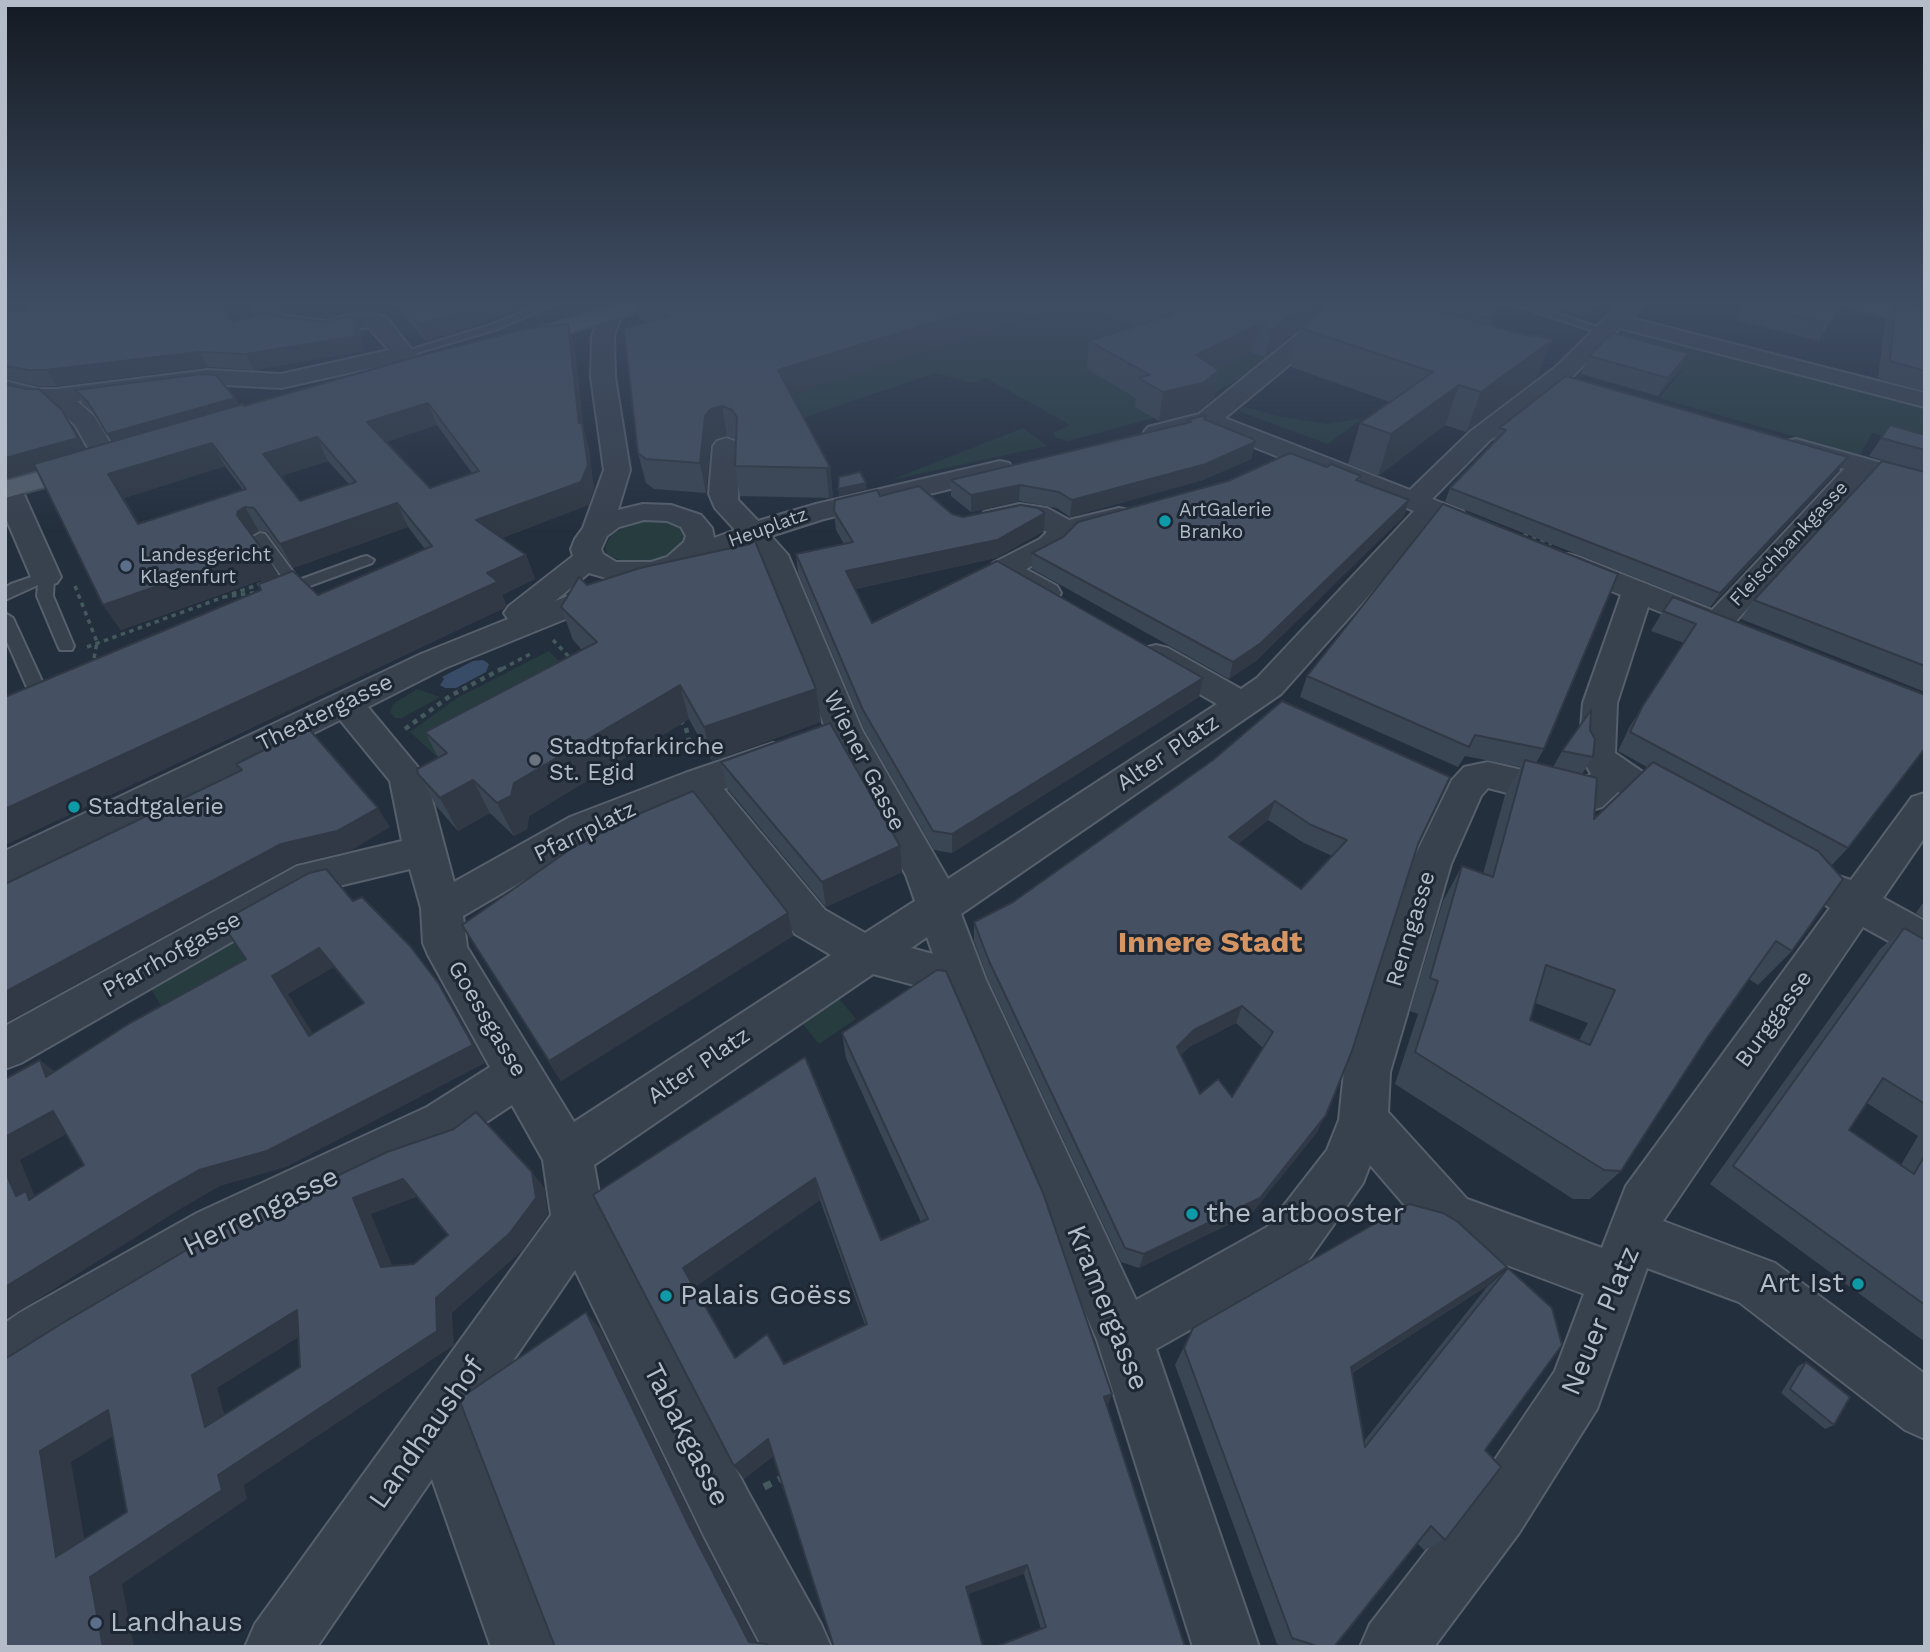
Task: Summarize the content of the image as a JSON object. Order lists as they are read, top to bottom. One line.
{"streets":{"street":["Heuplatz","Fleischbankgasse","Theatergasse","Alter Platz","Wiener Gasse","Pfarrplatz","Renngasse","Pfarrhofgasse","Goessgasse","Burggasse","Herrengasse","Kramergasse","Neuer Platz","Landhaushof","Tabakgasse"]},"crossings":[["Heuplatz","Theatergasse"],["Heuplatz","Wiener Gasse"],["Alter Platz","Wiener Gasse"],["Wiener Gasse","Pfarrplatz"],["Wiener Gasse","Kramergasse"],["Pfarrplatz","Goessgasse"],["Renngasse","Kramergasse"],["Goessgasse","Herrengasse"],["Burggasse","Neuer Platz"],["Landhaushof","Tabakgasse"]],"districts":["Innere Stadt"],"places":["ArtGalerie Branko","Landesgericht Klagenfurt","Stadtpfarkirche St. Egid","Stadtgalerie","the artbooster","Art Ist","Palais Goëss","Landhaus"]}
